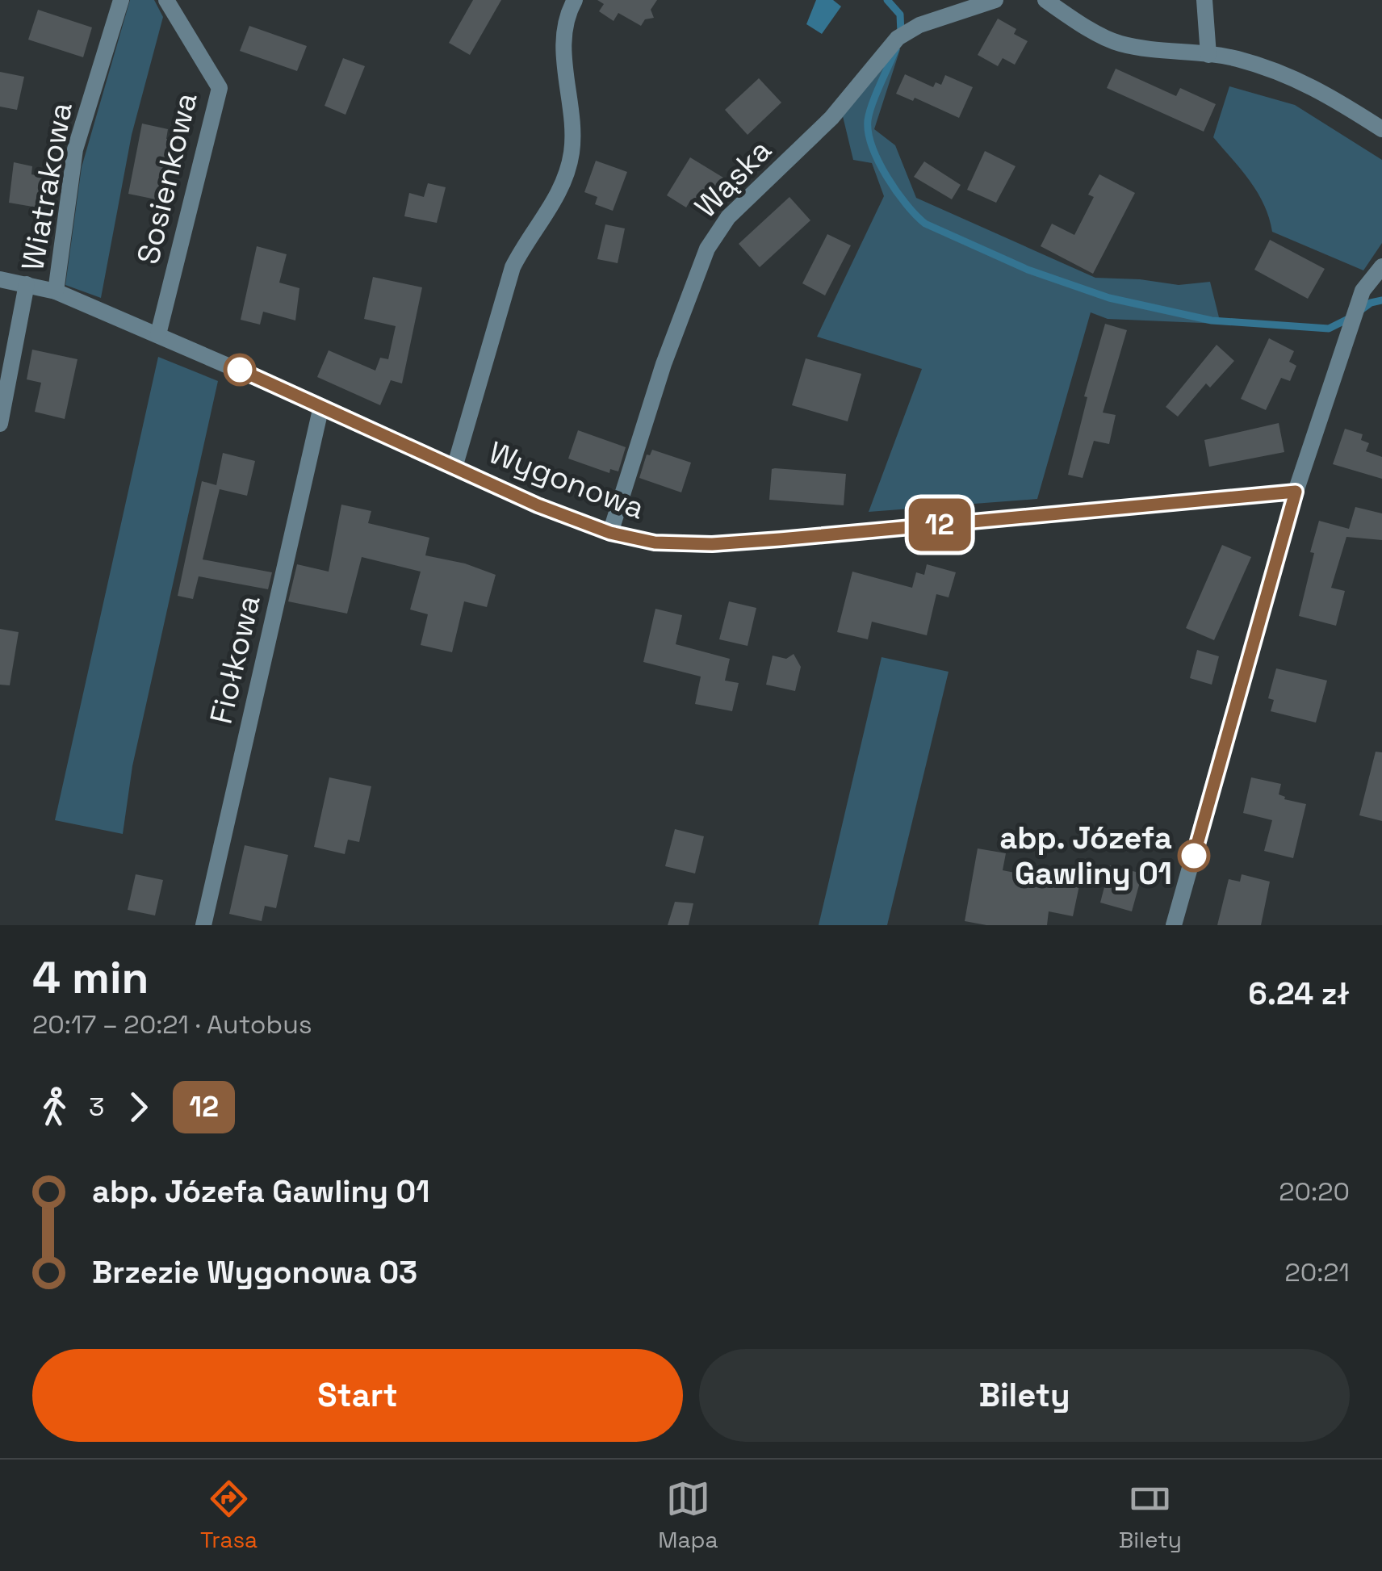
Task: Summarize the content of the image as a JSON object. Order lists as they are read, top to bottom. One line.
{"streets":{"street":["Sosienkowa","Wąska","Wiatrakowa","Wygonowa","Fiołkowa"]},"crossings":[["Sosienkowa","Wygonowa"],["Wąska","Wygonowa"],["Wiatrakowa","Wygonowa"],["Wygonowa","Fiołkowa"]],"places":["abp. Józefa Gawliny 01"],"lines":["bus line 12"],"page":{"on_map":"12","heading":["4 min","20:17 – 20:21 · Autobus","6.24 zł"],"legs":["3","12"],"list":[{"name":"abp. Józefa Gawliny 01","value":"20:20"},{"name":"Brzezie Wygonowa 03","value":"20:21"}],"buttons":["Start","Bilety"],"tabs":["Trasa","Mapa","Bilety"]}}
